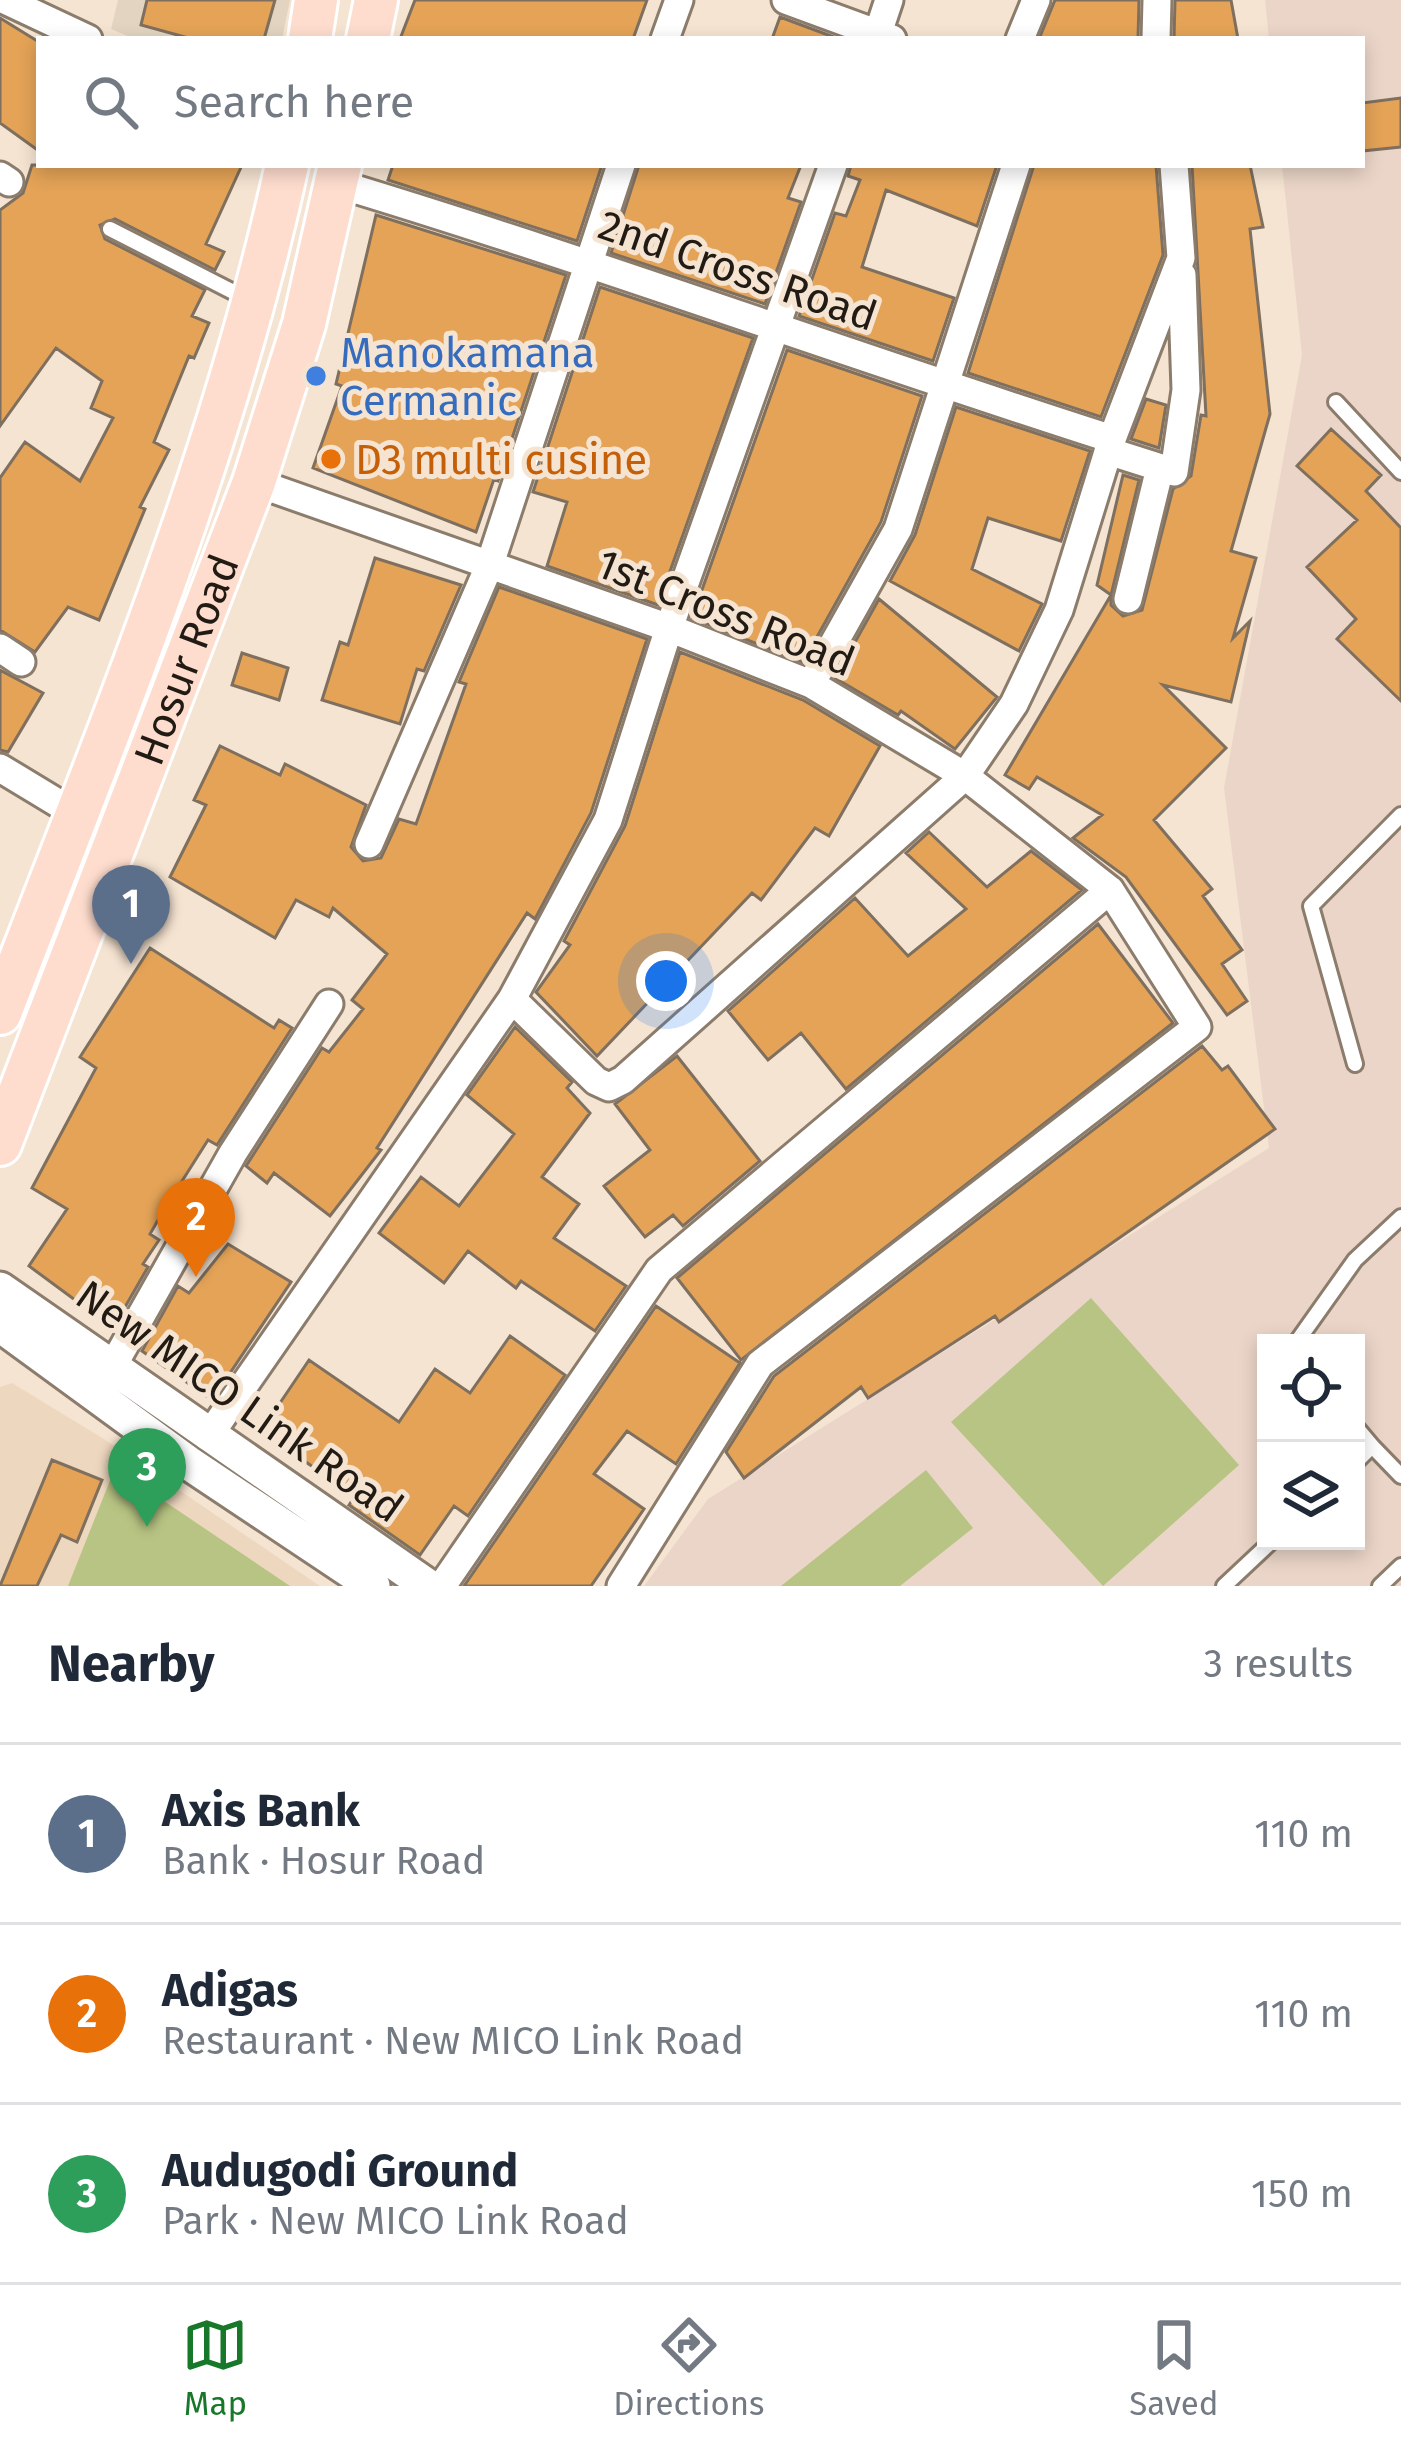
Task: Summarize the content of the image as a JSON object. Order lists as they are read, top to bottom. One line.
{"streets":{"main road":["Hosur Road"],"street":["2nd Cross Road","1st Cross Road","New MICO Link Road"]},"crossings":[["2nd Cross Road","Hosur Road"],["1st Cross Road","Hosur Road"]],"places":["Manokamana Cermanic","D3 multi cusine"],"page":{"search":"Search here","pins":["1","2","3"],"heading":["Nearby","3 results"],"list":[{"mark":"1","name":"Axis Bank","note":"Bank · Hosur Road","value":"110 m"},{"mark":"2","name":"Adigas","note":"Restaurant · New MICO Link Road","value":"110 m"},{"mark":"3","name":"Audugodi Ground","note":"Park · New MICO Link Road","value":"150 m"}],"nav":["Map","Directions","Saved"]}}
